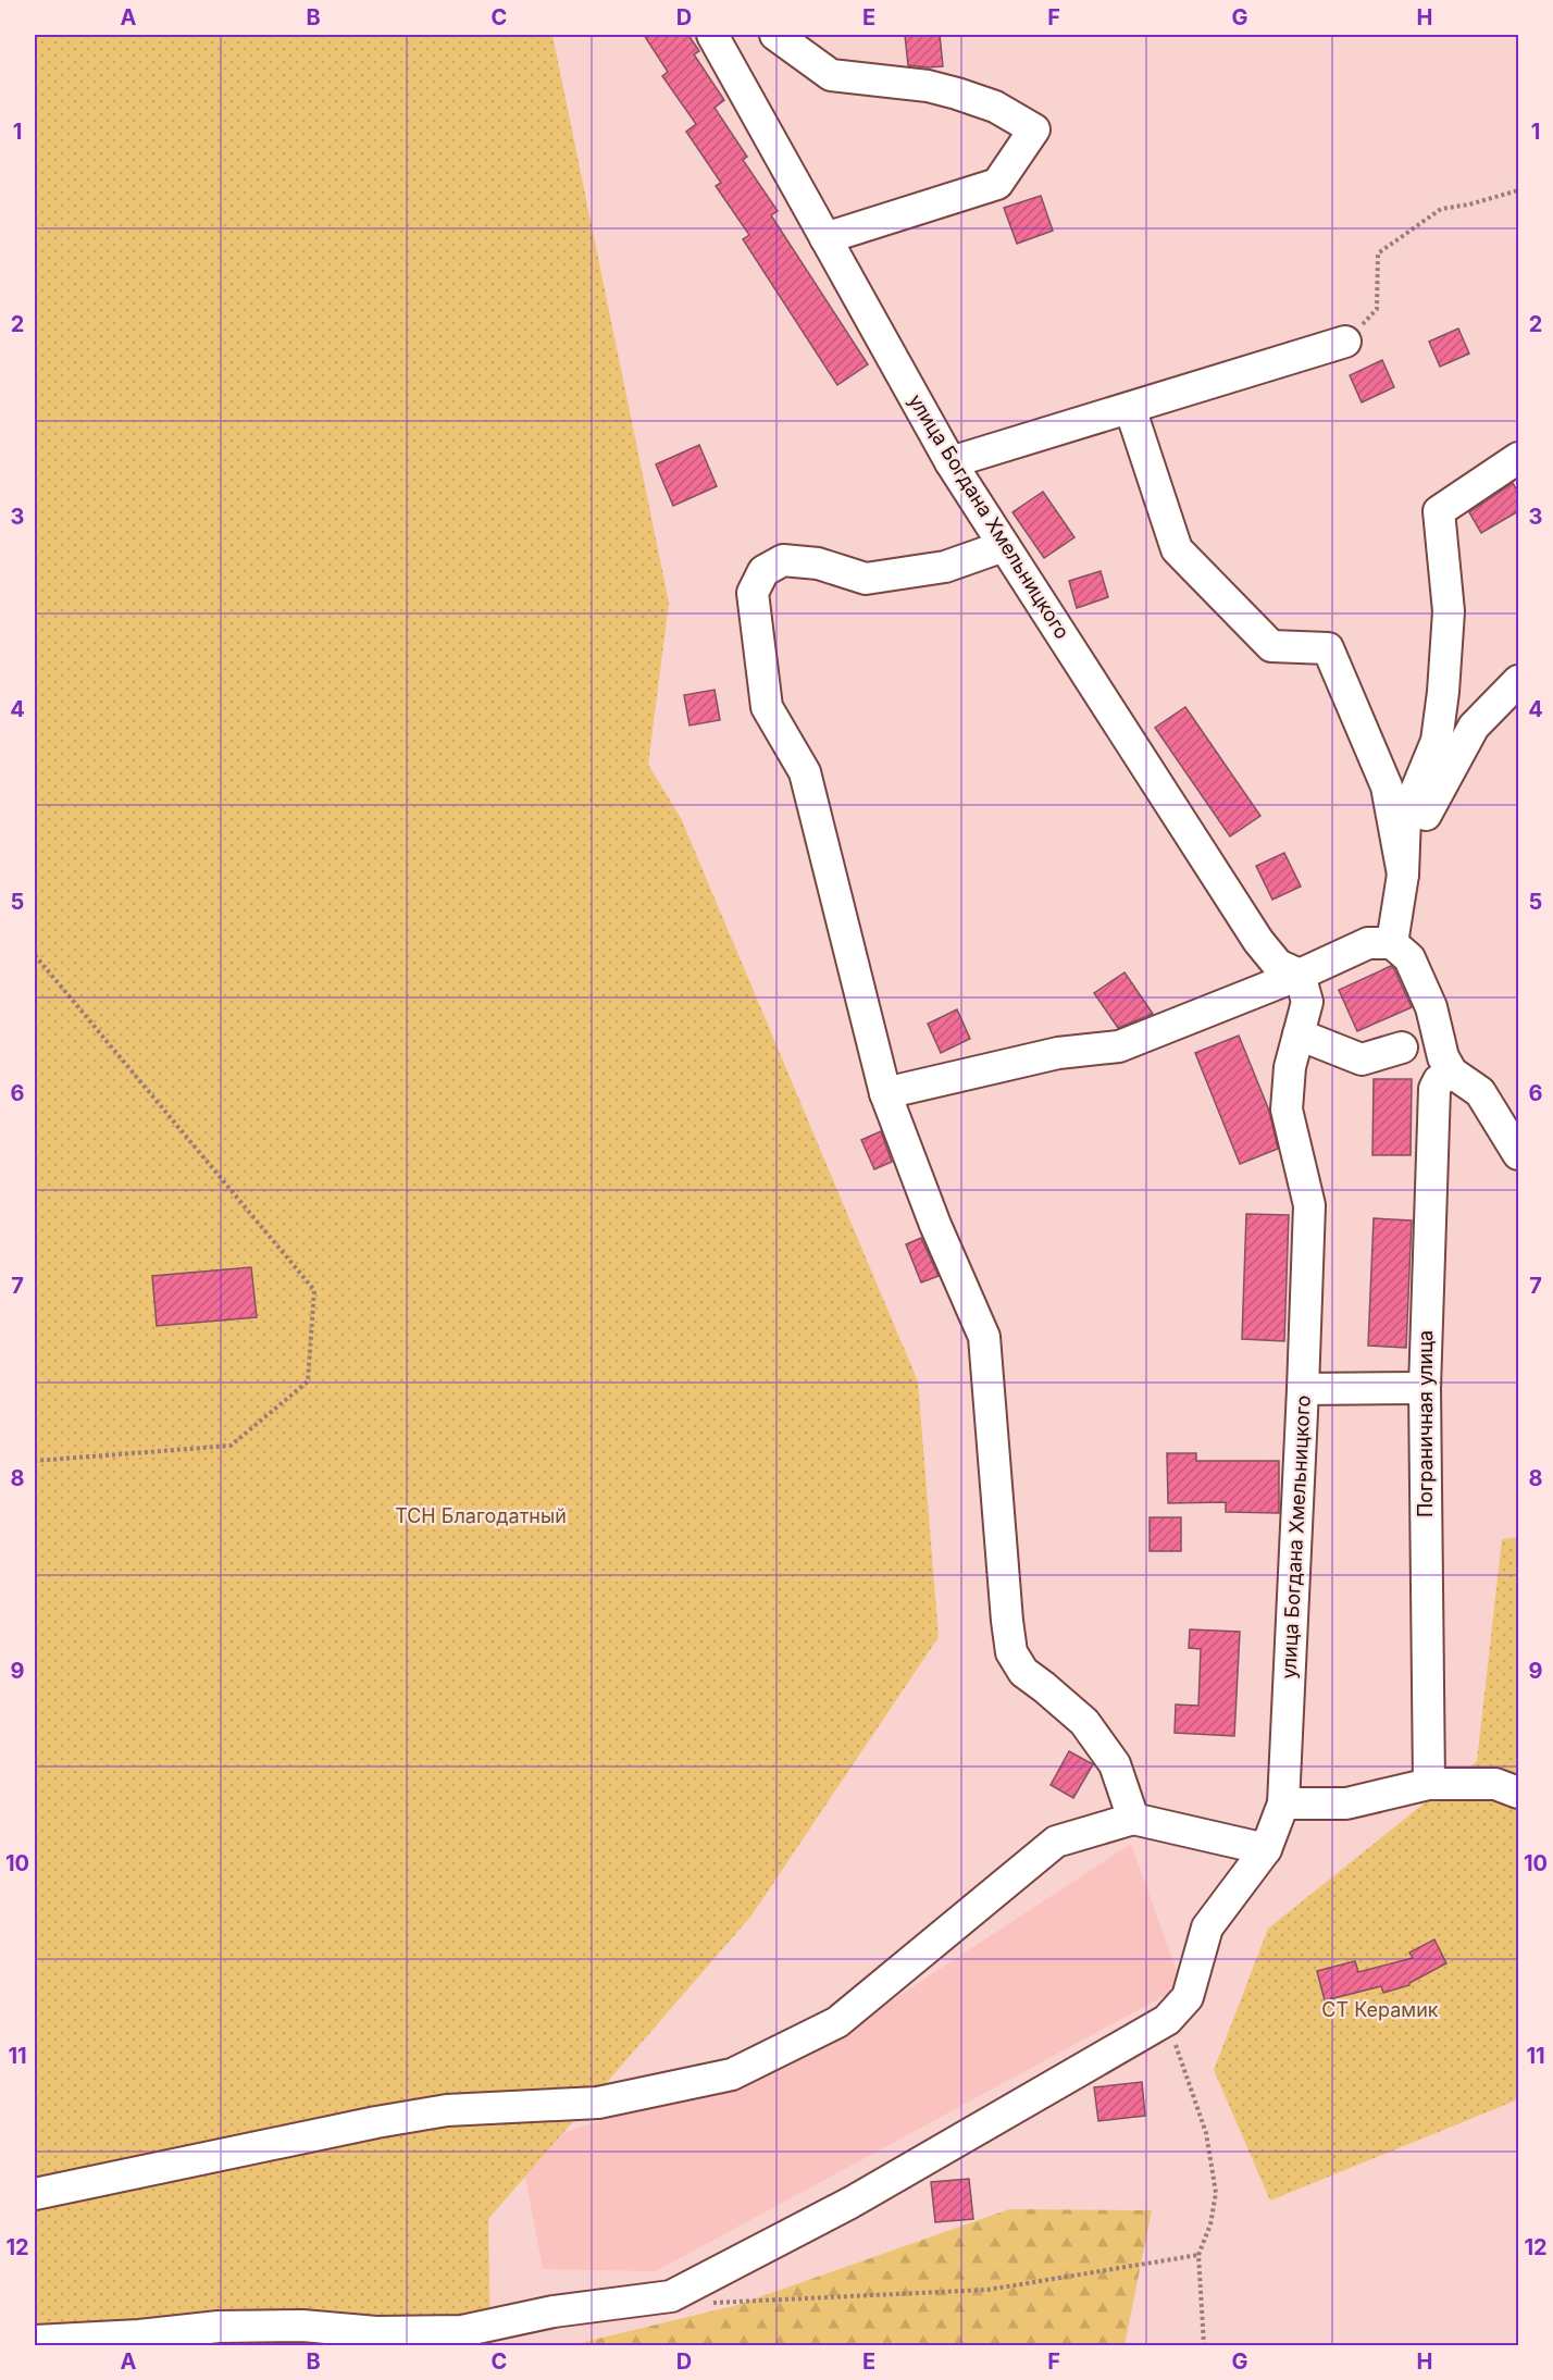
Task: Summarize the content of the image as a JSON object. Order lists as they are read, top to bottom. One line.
{"streets":{"street":["улица Богдана Хмельницкого","Пограничная улица"]},"parks":["ТСН Благодатный","СТ Керамик"],"grid":{"columns":["A","B","C","D","E","F","G","H"],"rows":["1","2","3","4","5","6","7","8","9","10","11","12"]}}
